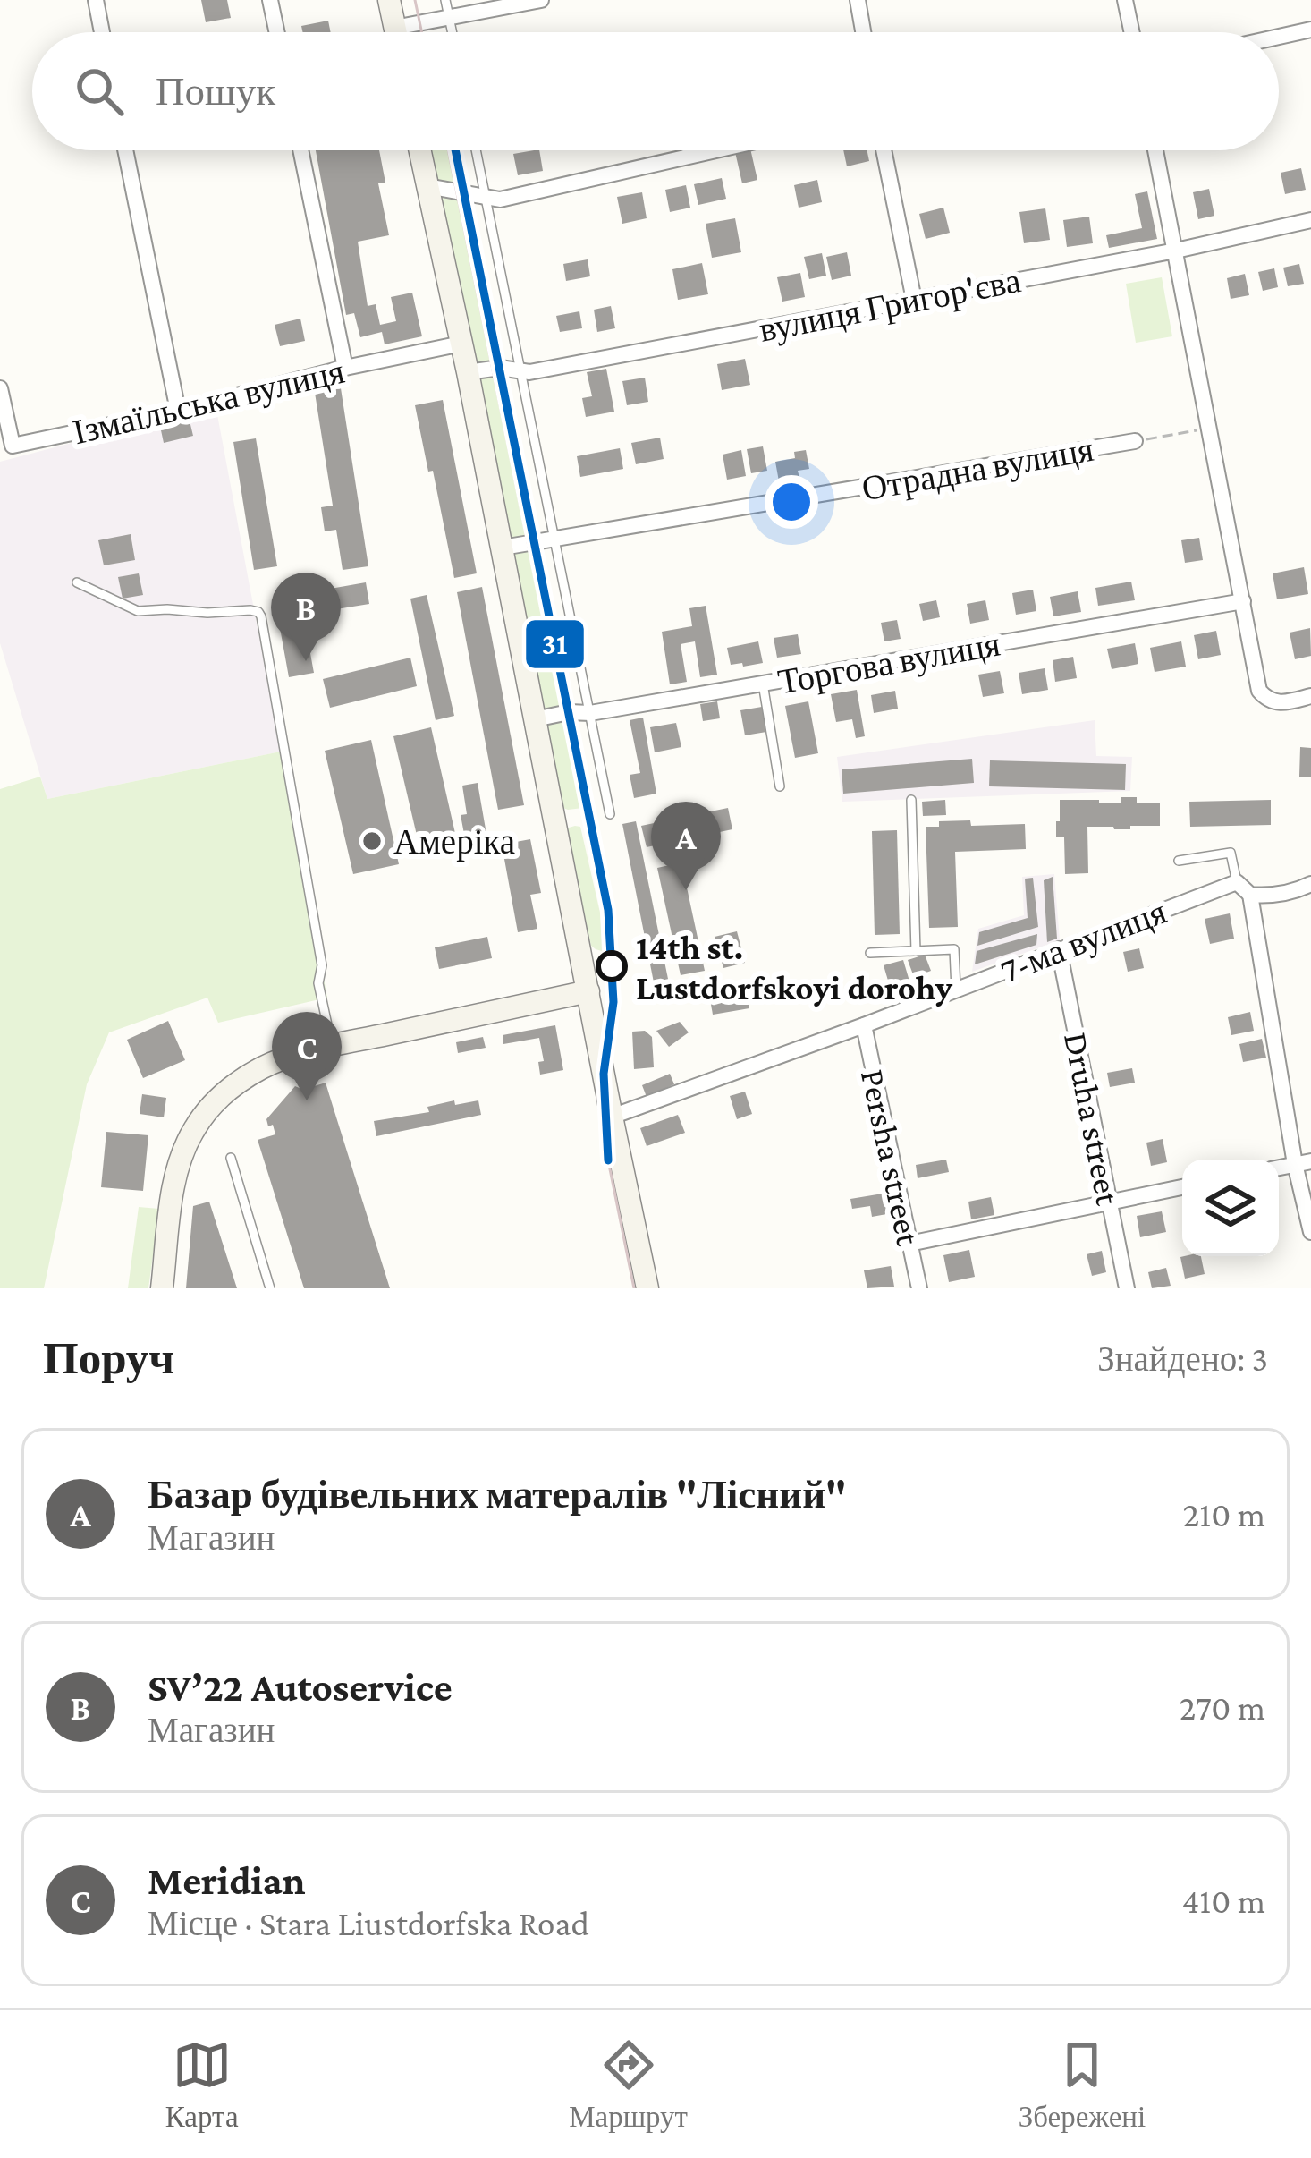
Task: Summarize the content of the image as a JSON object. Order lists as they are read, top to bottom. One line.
{"streets":{"street":["вулиця Григор'єва","Ізмаїльська вулиця","Отрадна вулиця","Торгова вулиця","7-ма вулиця","Druha street","Persha street"]},"crossings":[["7-ма вулиця","Druha street"],["7-ма вулиця","Persha street"]],"places":["Амеріка","14th st. Lustdorfskoyi dorohy"],"lines":["transit line 31"],"page":{"search":"Пошук","pins":["B","A","C"],"heading":["Поруч","Знайдено: 3"],"list":[{"mark":"A","name":"Базар будівельних матералів \"Лісний\"","note":"Магазин","value":"210 m"},{"mark":"B","name":"SV’22 Autoservice","note":"Магазин","value":"270 m"},{"mark":"C","name":"Meridian","note":"Місце · Stara Liustdorfska Road","value":"410 m"}],"nav":["Карта","Маршрут","Збережені"]}}
